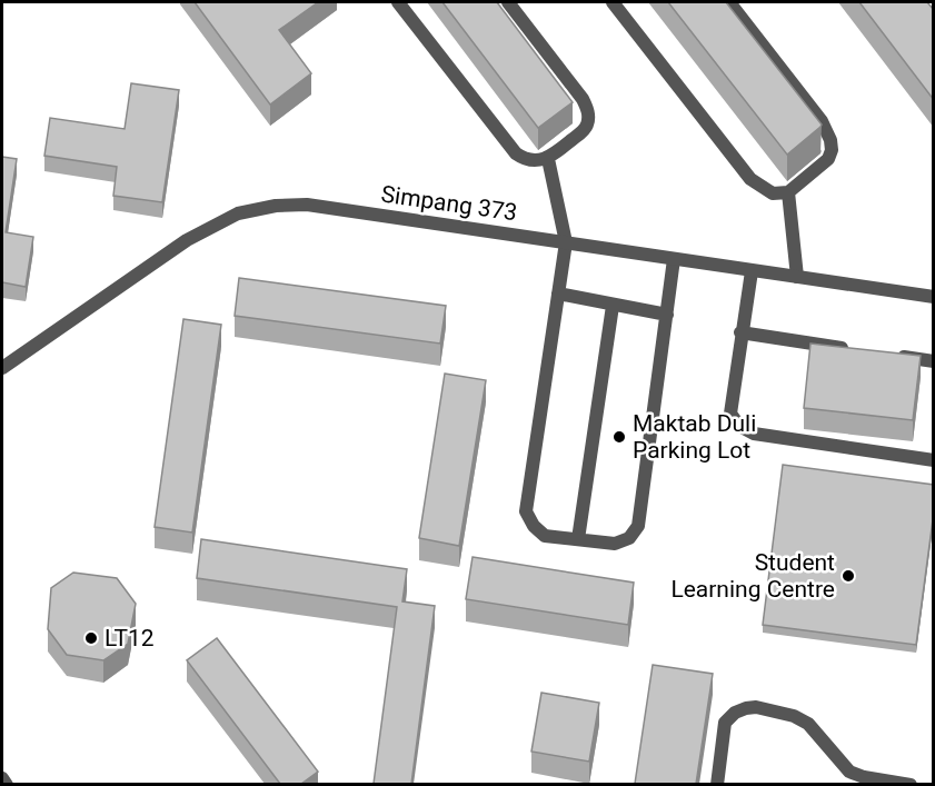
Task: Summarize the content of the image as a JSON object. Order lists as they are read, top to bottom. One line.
{"streets":{"street":["Simpang 373"]},"places":["Maktab Duli Parking Lot","Student Learning Centre","LT12"]}
